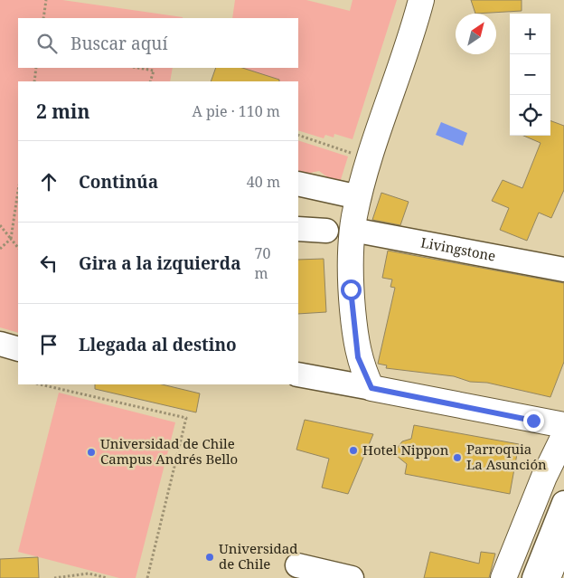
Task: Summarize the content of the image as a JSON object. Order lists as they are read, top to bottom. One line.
{"streets":{"street":["Livingstone"]},"places":["Hotel Nippon","Universidad de Chile Campus Andrés Bello","Parroquia La Asunción","Universidad de Chile"],"north":"top right","page":{"map_buttons":["+","−"],"search":"Buscar aquí","heading":["2 min","A pie · 110 m"],"list":[["Continúa","40 m"],["Gira a la izquierda","70 m"],"Llegada al destino"]}}
